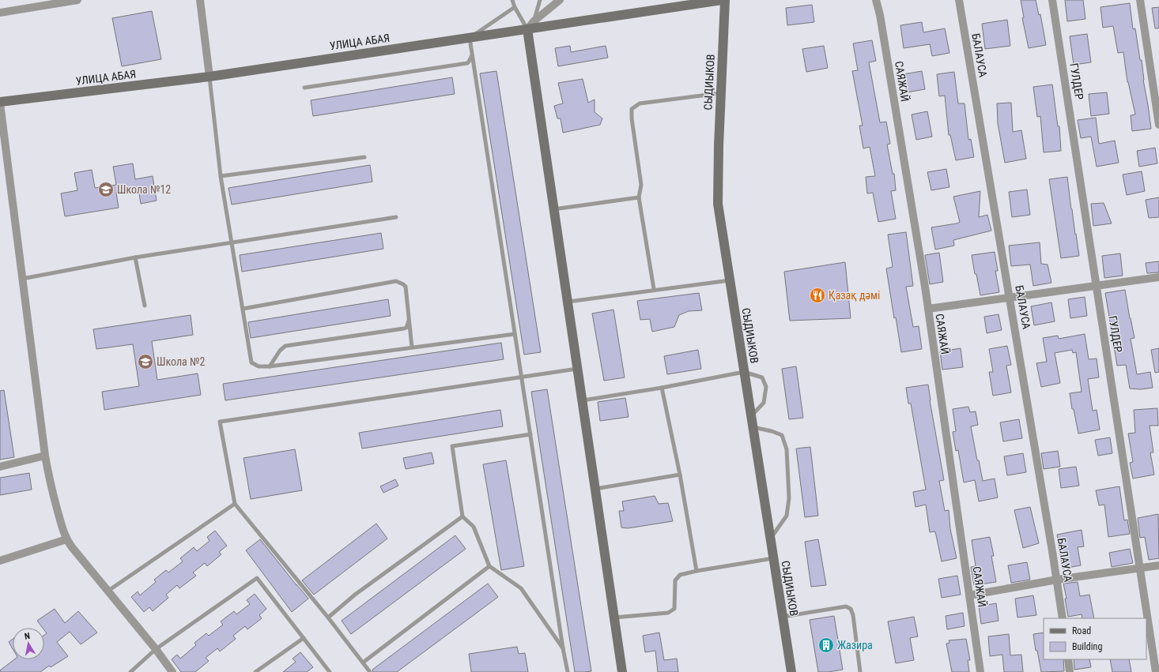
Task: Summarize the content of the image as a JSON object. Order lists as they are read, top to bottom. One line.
{"streets":{"street":["УЛИЦА АБАЯ","БАЛАУСА","САЯЖАЙ","ГУЛДЕР","СЫДИЫКОВ"]},"places":{"school or university":["Школа №12","Школа №2"],"restaurant":["Қазақ дәмі"],"building":["Жазира"]},"legend":["Road","Building"],"north":"top"}
